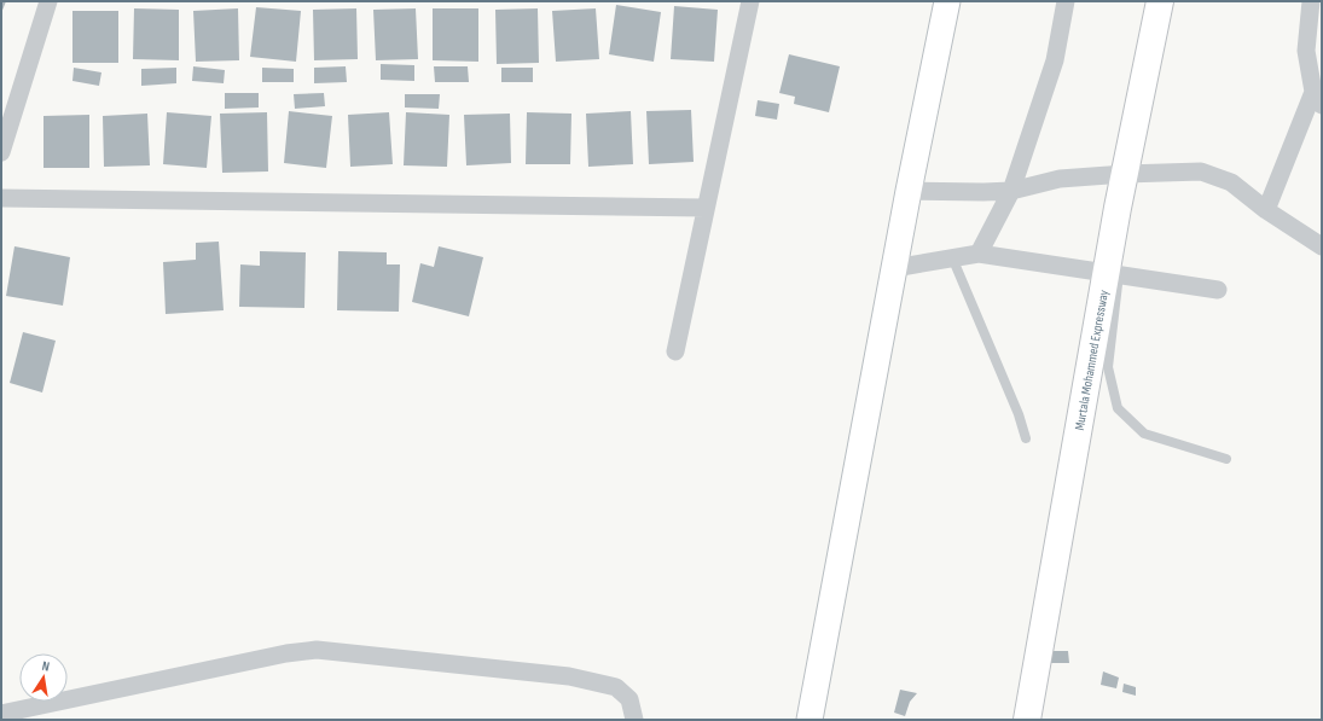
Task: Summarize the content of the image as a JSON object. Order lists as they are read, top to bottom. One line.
{"streets":{"main road":["Murtala Mohammed Expressway"]},"north":"top"}
